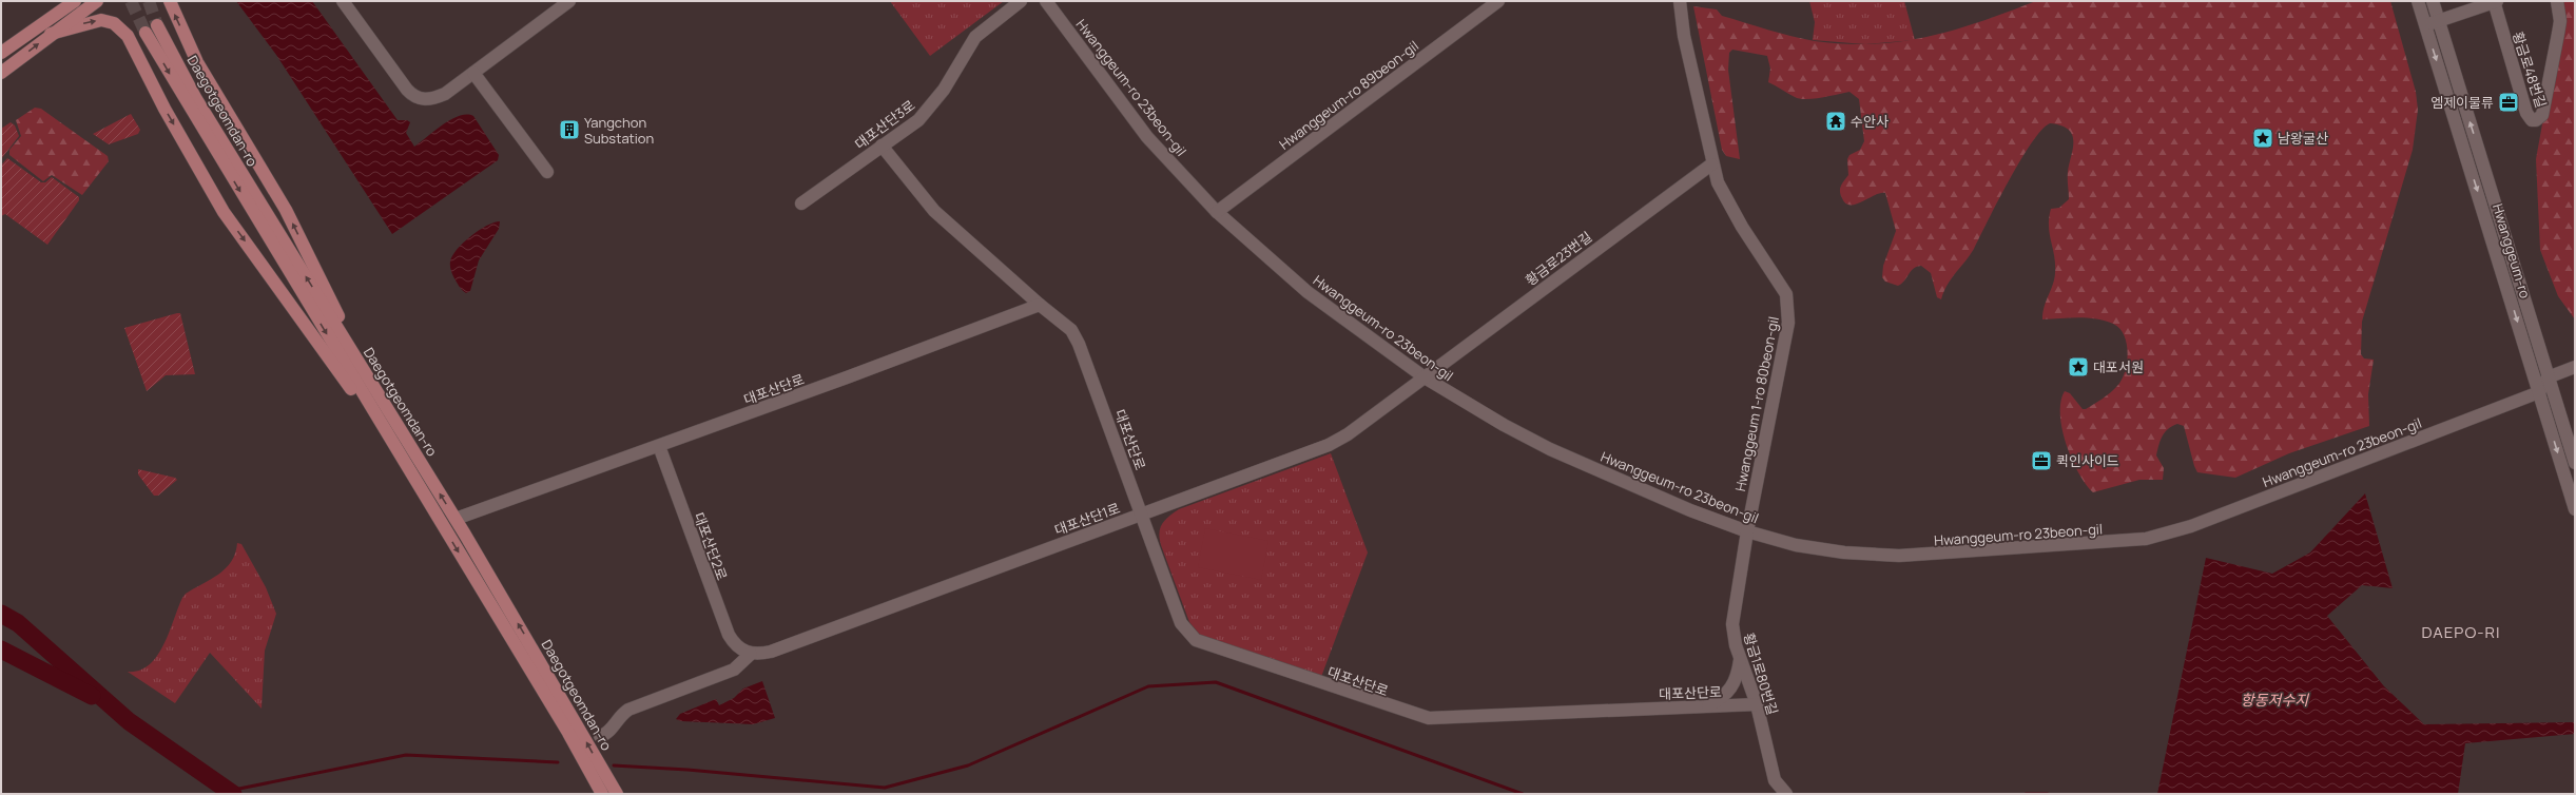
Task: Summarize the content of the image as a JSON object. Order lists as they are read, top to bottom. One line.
{"streets":{"main road":["Daegotgeomdan-ro"],"street":["황금로48번길","Hwanggeum-ro 23beon-gil","Hwanggeum-ro 89beon-gil","대포산단3로","Hwanggeum-ro","황금로23번길","대포산단로","Hwanggeum 1-ro 80beon-gil","대포산단1로","대포산단2로","황금1로80번길"]},"crossings":[["황금로48번길","Hwanggeum-ro"],["Hwanggeum-ro 23beon-gil","Hwanggeum-ro 89beon-gil"],["Hwanggeum-ro 23beon-gil","Hwanggeum-ro"],["Hwanggeum-ro 23beon-gil","황금로23번길"],["Hwanggeum-ro 23beon-gil","Hwanggeum 1-ro 80beon-gil"],["Hwanggeum-ro 23beon-gil","대포산단1로"],["Hwanggeum-ro 23beon-gil","황금1로80번길"],["Daegotgeomdan-ro","대포산단로"],["황금로23번길","Hwanggeum 1-ro 80beon-gil"],["황금로23번길","대포산단1로"],["대포산단로","대포산단1로"],["대포산단로","대포산단2로"],["대포산단로","황금1로80번길"],["Hwanggeum 1-ro 80beon-gil","황금1로80번길"],["대포산단1로","대포산단2로"]],"districts":["DAEPO-RI"],"water":["항동저수지"],"places":{"office":["엠제이물류","퀵인사이드"],"temple":["수안사"],"building":["Yangchon Substation"],"place":["남왕굴산","대포서원"]}}
